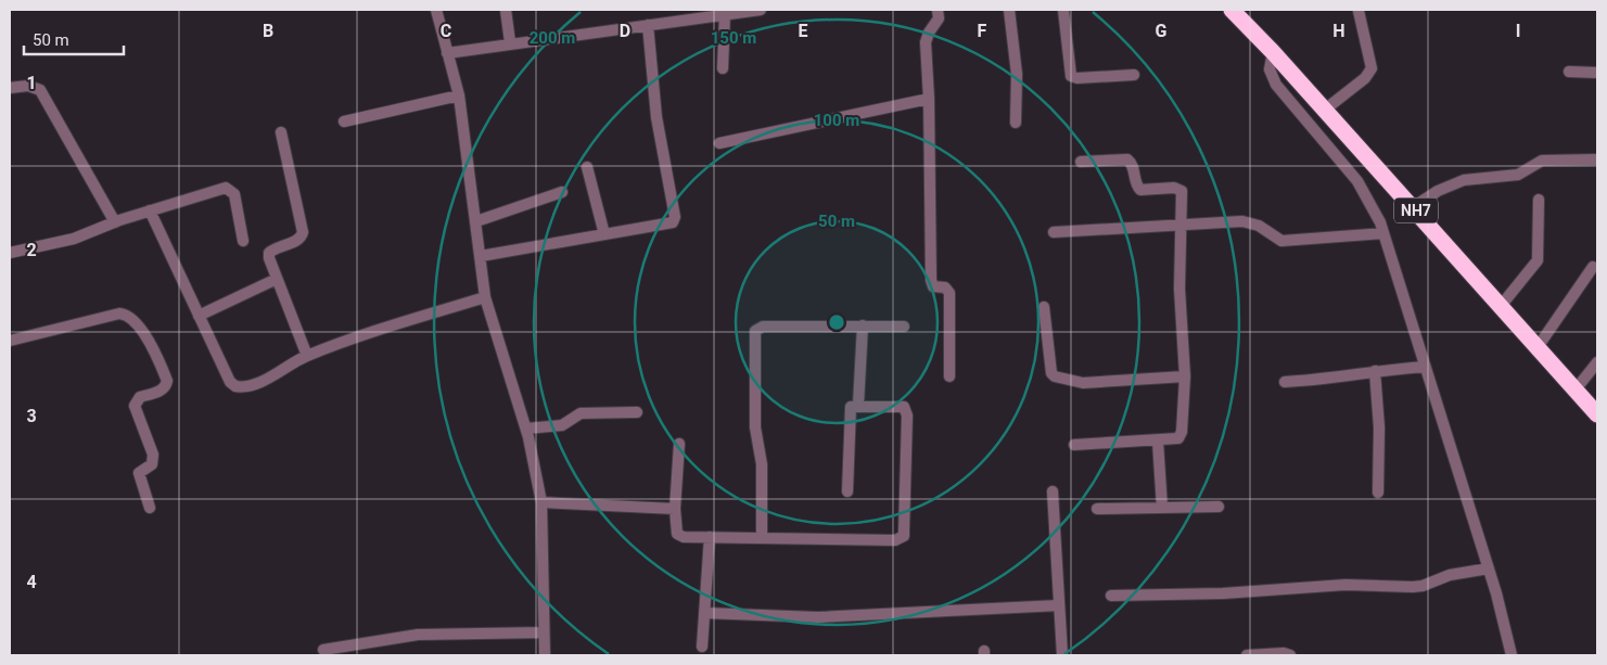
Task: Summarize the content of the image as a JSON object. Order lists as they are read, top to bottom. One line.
{"streets":{"highway":["NH7"]},"scale_bar":"50 m","grid":{"columns":["B","C","D","E","F","G","H","I"],"rows":["1","2","3","4"]},"rings":["200 m","150 m","100 m","50 m"]}
